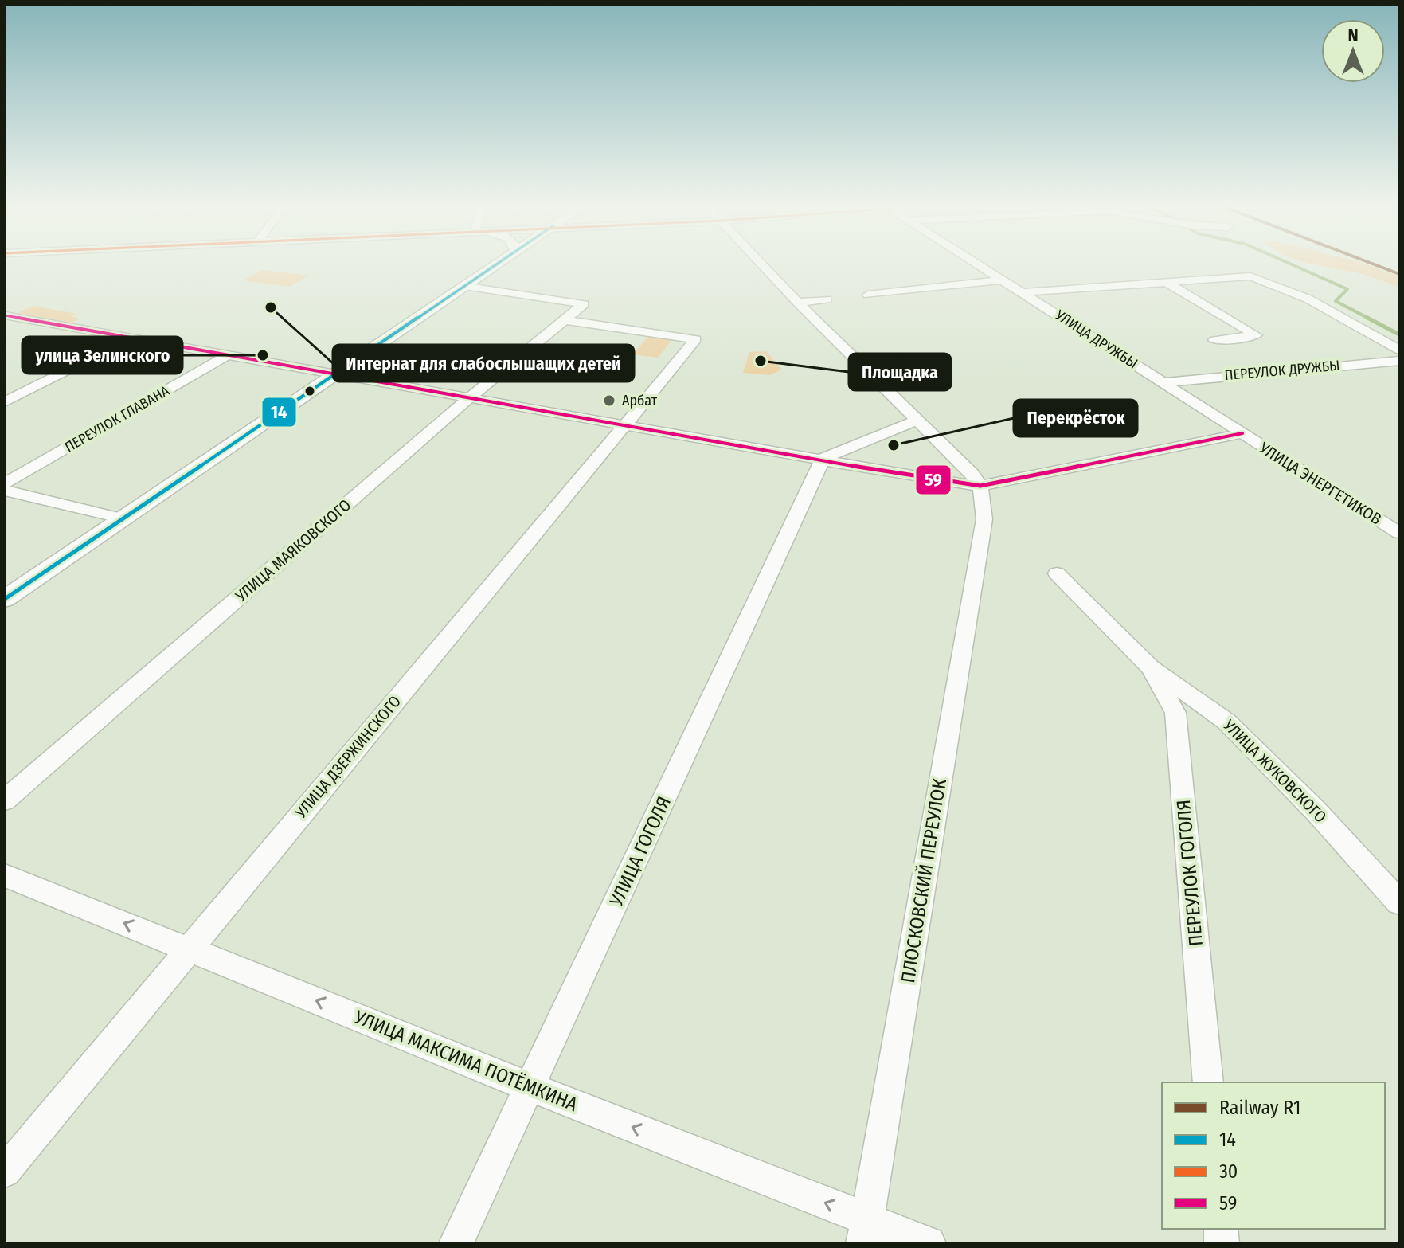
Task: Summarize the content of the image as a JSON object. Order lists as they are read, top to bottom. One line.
{"streets":{"street":["УЛИЦА ДРУЖБЫ","ПЕРЕУЛОК ДРУЖБЫ","ПЕРЕУЛОК ГЛАВАНА","УЛИЦА ЭНЕРГЕТИКОВ","УЛИЦА МАЯКОВСКОГО","УЛИЦА ДЗЕРЖИНСКОГО","УЛИЦА ЖУКОВСКОГО","УЛИЦА ГОГОЛЯ","ПЕРЕУЛОК ГОГОЛЯ","ПЛОСКОВСКИЙ ПЕРЕУЛОК","УЛИЦА МАКСИМА ПОТЁМКИНА"]},"crossings":[["УЛИЦА ДРУЖБЫ","ПЕРЕУЛОК ДРУЖБЫ"],["УЛИЦА ДРУЖБЫ","УЛИЦА ЭНЕРГЕТИКОВ"],["УЛИЦА МАЯКОВСКОГО","УЛИЦА ДЗЕРЖИНСКОГО"],["УЛИЦА ДЗЕРЖИНСКОГО","УЛИЦА МАКСИМА ПОТЁМКИНА"],["УЛИЦА ЖУКОВСКОГО","ПЕРЕУЛОК ГОГОЛЯ"],["УЛИЦА ГОГОЛЯ","УЛИЦА МАКСИМА ПОТЁМКИНА"],["ПЛОСКОВСКИЙ ПЕРЕУЛОК","УЛИЦА МАКСИМА ПОТЁМКИНА"]],"one_way":["УЛИЦА МАКСИМА ПОТЁМКИНА"],"places":["Интернат для слабослышащих детей","улица Зелинского","Площадка","Арбат","Перекрёсток"],"lines":["rail line R1","transit line 14","transit line 59"],"legend":["Railway R1","14","30","59"],"north":"top"}
